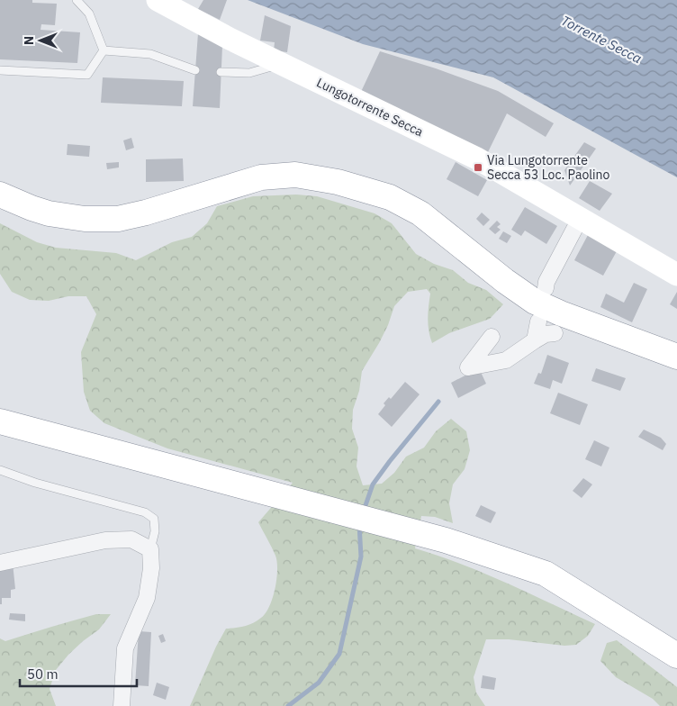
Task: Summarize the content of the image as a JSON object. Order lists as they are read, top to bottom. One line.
{"streets":{"main road":["Lungotorrente Secca"]},"water":["Torrente Secca"],"places":{"transit":["Via Lungotorrente Secca 53 Loc. Paolino"]},"scale_bar":"50 m","north":"left"}
